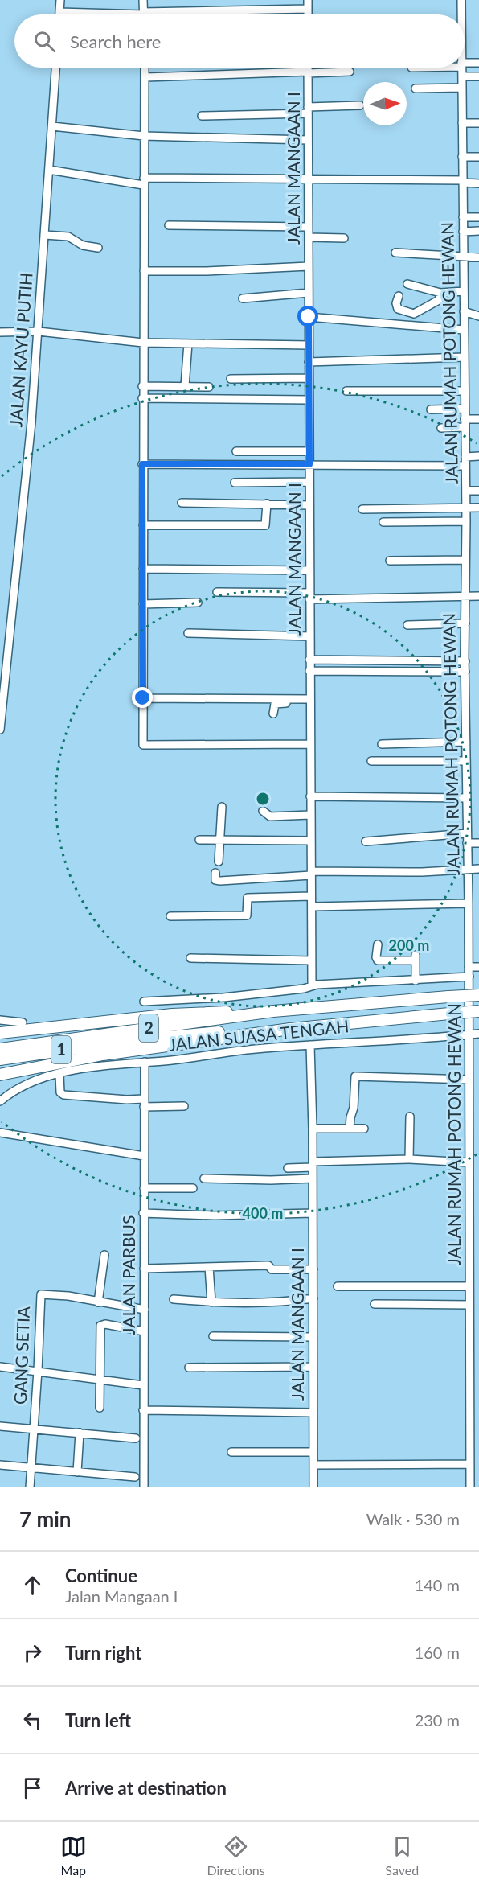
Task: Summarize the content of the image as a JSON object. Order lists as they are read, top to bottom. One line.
{"streets":{"highway":["2","1"],"street":["JALAN MANGAAN I","JALAN KAYU PUTIH","JALAN RUMAH POTONG HEWAN","JALAN SUASA TENGAH","JALAN PARBUS","GANG SETIA"]},"crossings":[["JALAN MANGAAN I","JALAN SUASA TENGAH"],["JALAN RUMAH POTONG HEWAN","JALAN SUASA TENGAH"],["2","1"],["JALAN SUASA TENGAH","JALAN PARBUS"],["JALAN PARBUS","GANG SETIA"]],"north":"right","page":{"search":"Search here","heading":["7 min","Walk · 530 m"],"list":[["Continue","Jalan Mangaan I","140 m"],["Turn right","160 m"],["Turn left","230 m"],"Arrive at destination"],"nav":["Map","Directions","Saved"]},"rings":["200 m","400 m"]}
